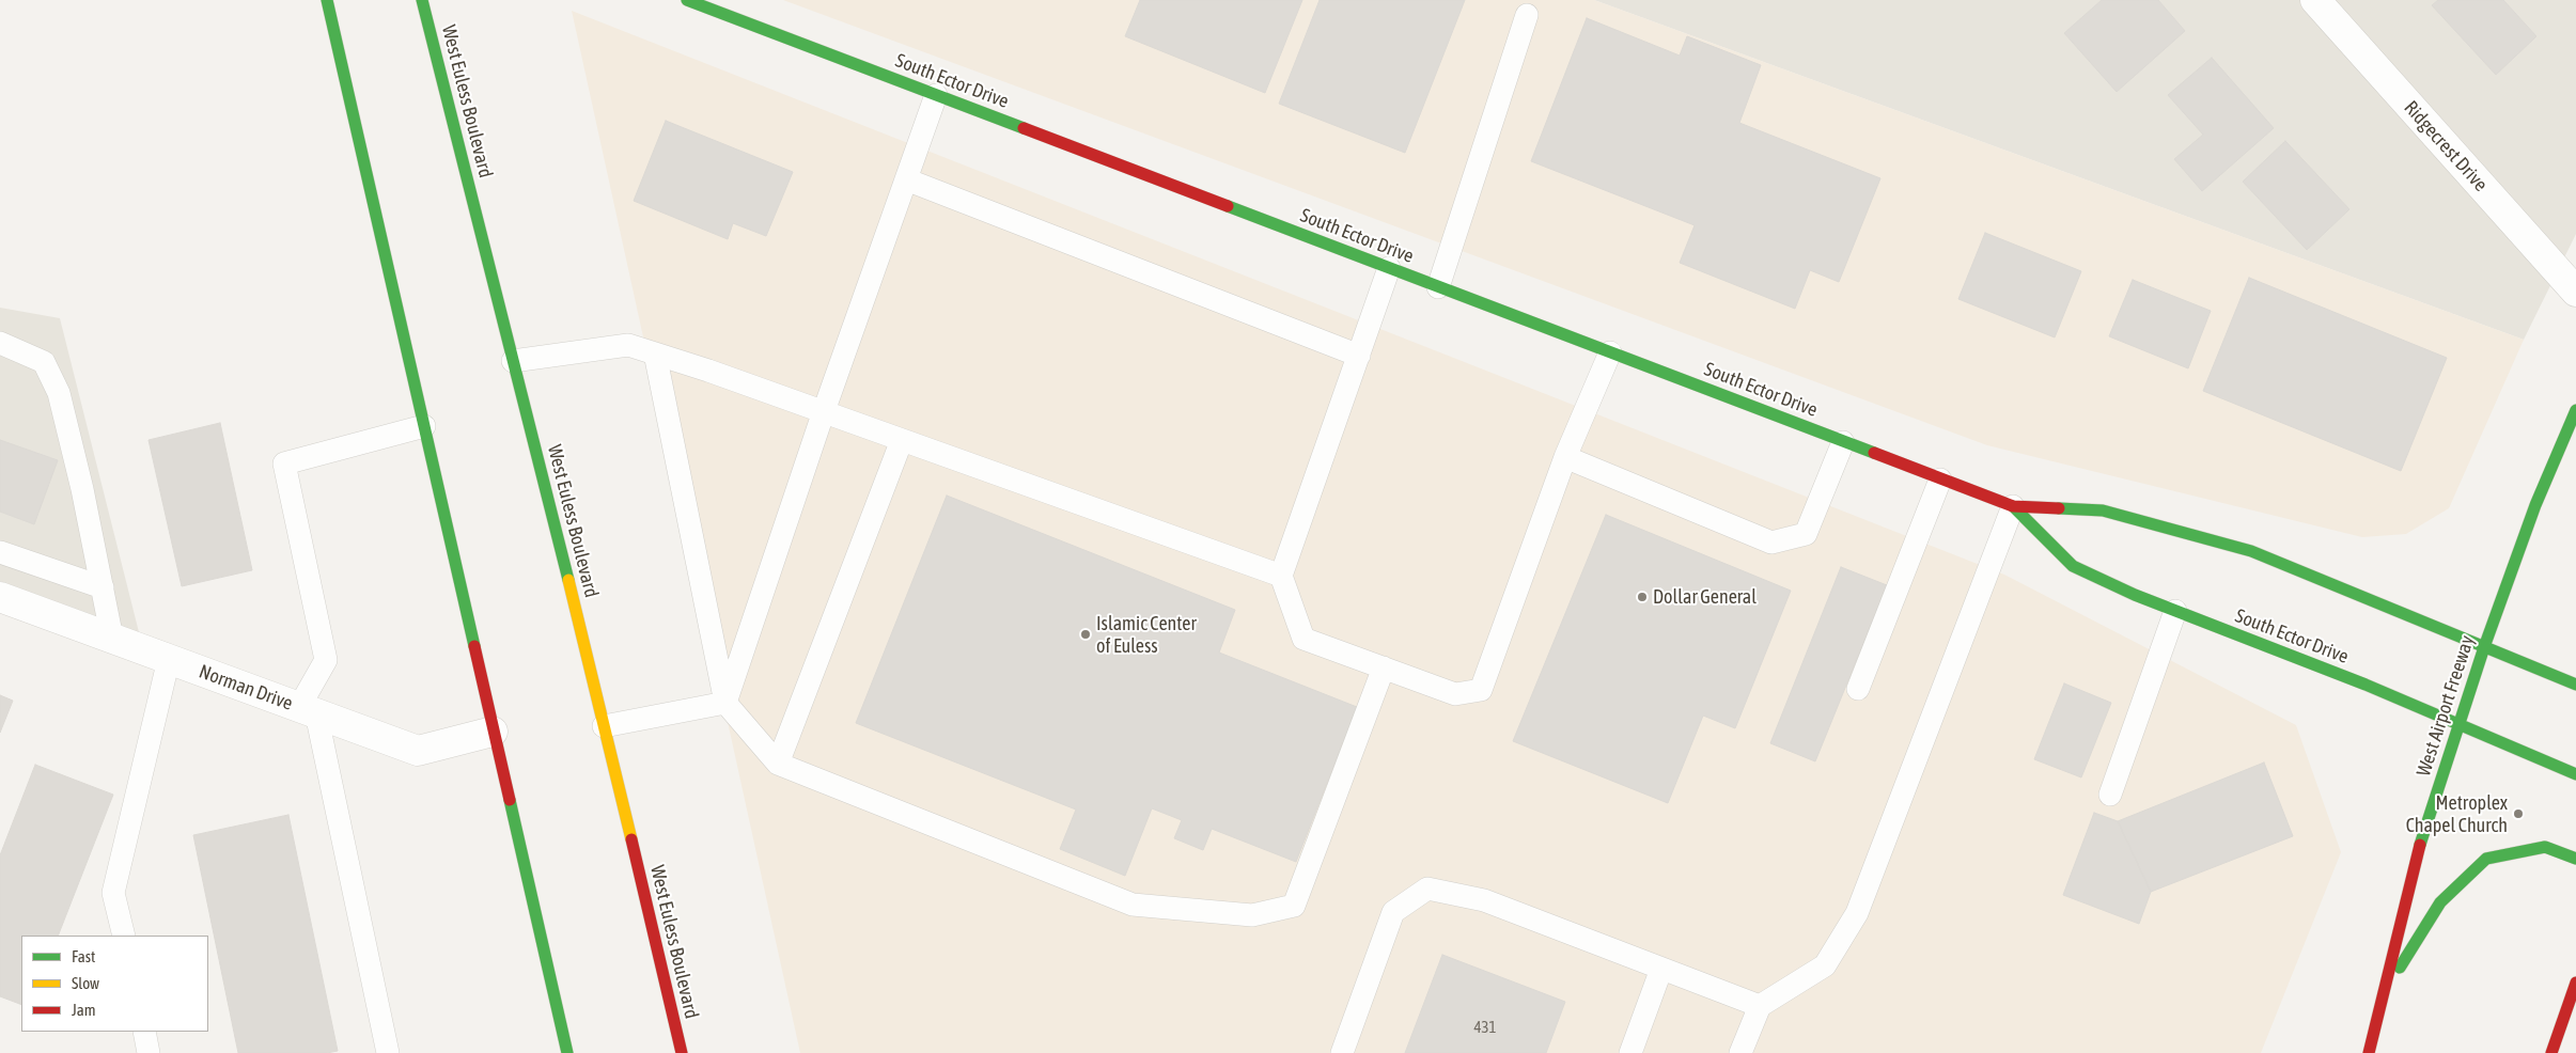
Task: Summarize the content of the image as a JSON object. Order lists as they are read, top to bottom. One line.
{"streets":{"main road":["South Ector Drive","West Euless Boulevard","West Airport Freeway"],"street":["Ridgecrest Drive","Norman Drive"]},"crossings":[["South Ector Drive","West Airport Freeway"]],"places":["Dollar General","Islamic Center of Euless","Metroplex Chapel Church"],"house_numbers":["431"],"legend":["Fast","Slow","Jam"]}
